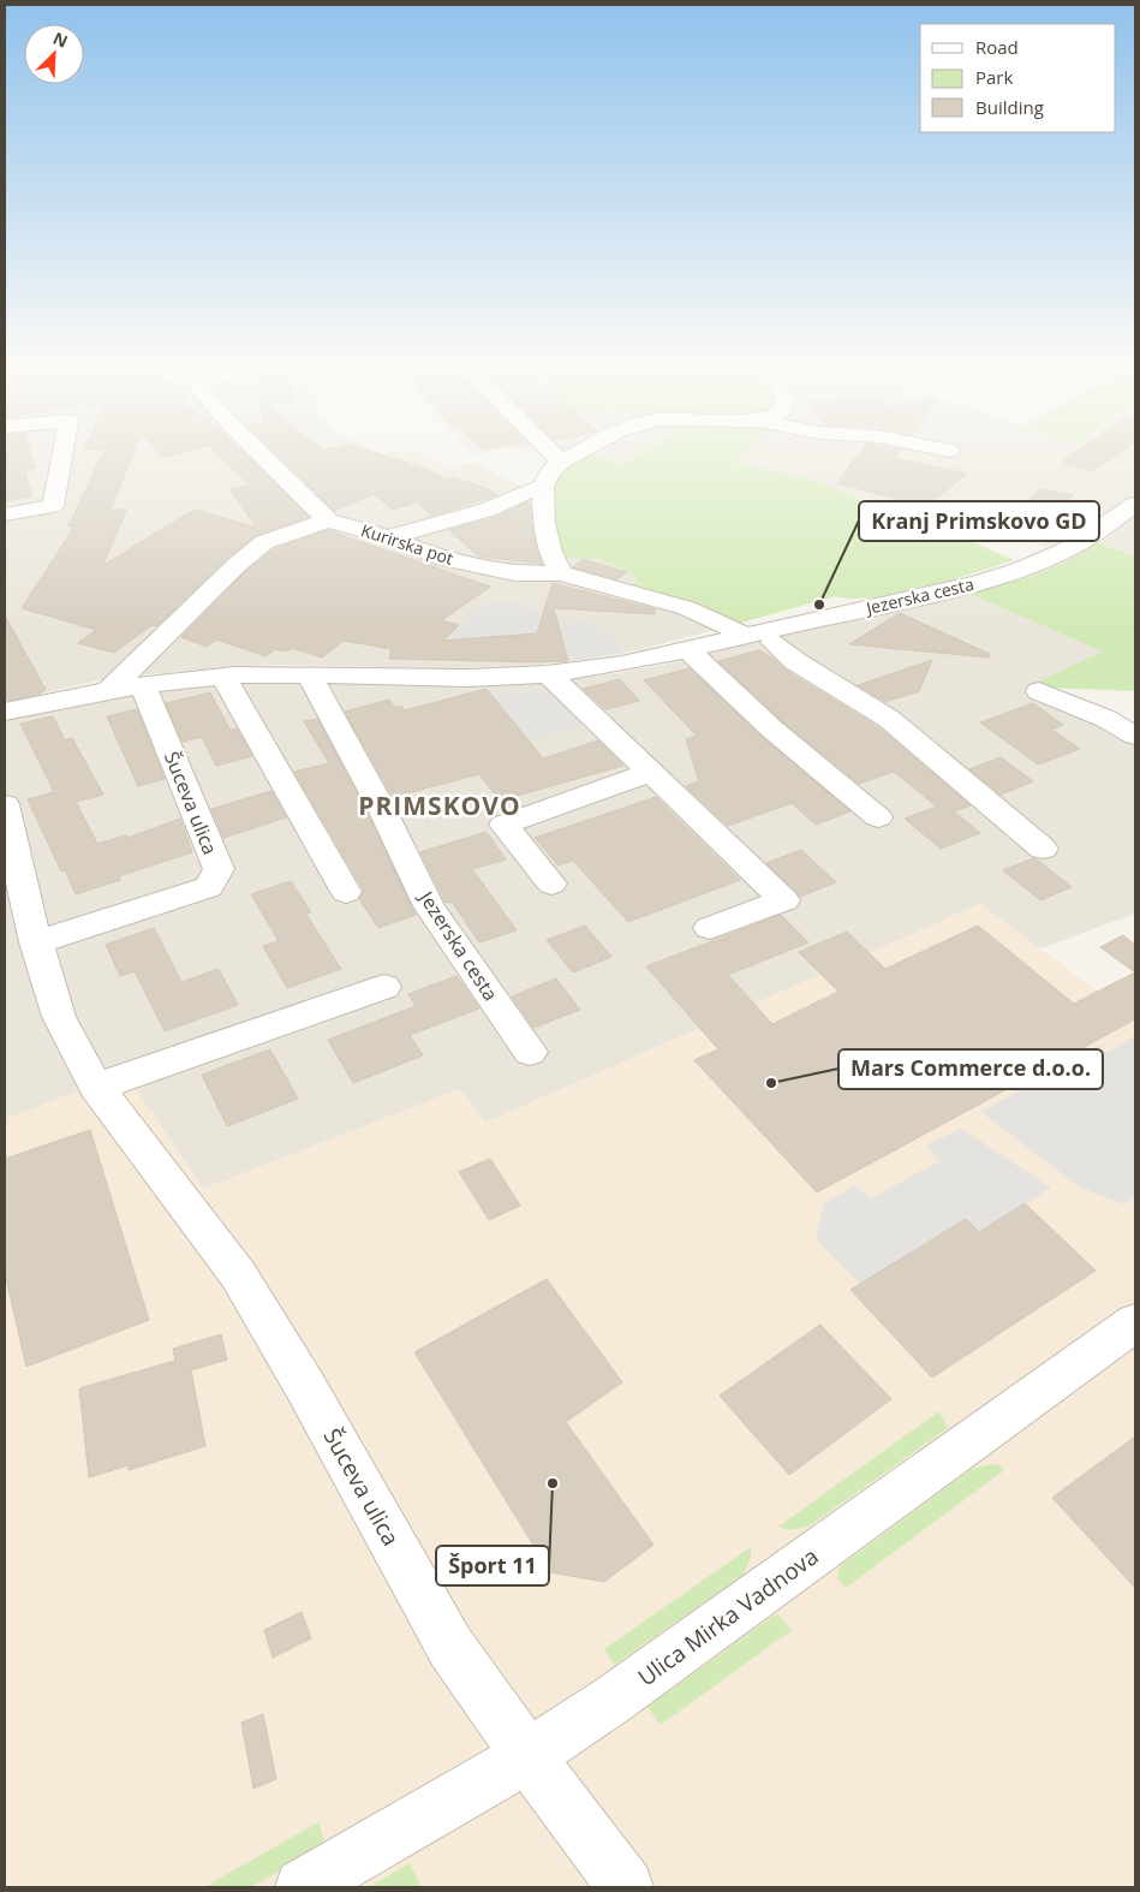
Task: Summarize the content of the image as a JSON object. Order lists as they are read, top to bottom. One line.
{"streets":{"street":["Kurirska pot","Jezerska cesta","Šuceva ulica","Ulica Mirka Vadnova"]},"crossings":[["Kurirska pot","Jezerska cesta"],["Jezerska cesta","Šuceva ulica"],["Šuceva ulica","Ulica Mirka Vadnova"]],"districts":["PRIMSKOVO"],"places":["Kranj Primskovo GD","Mars Commerce d.o.o.","Šport 11"],"legend":["Road","Park","Building"],"north":"top right"}
